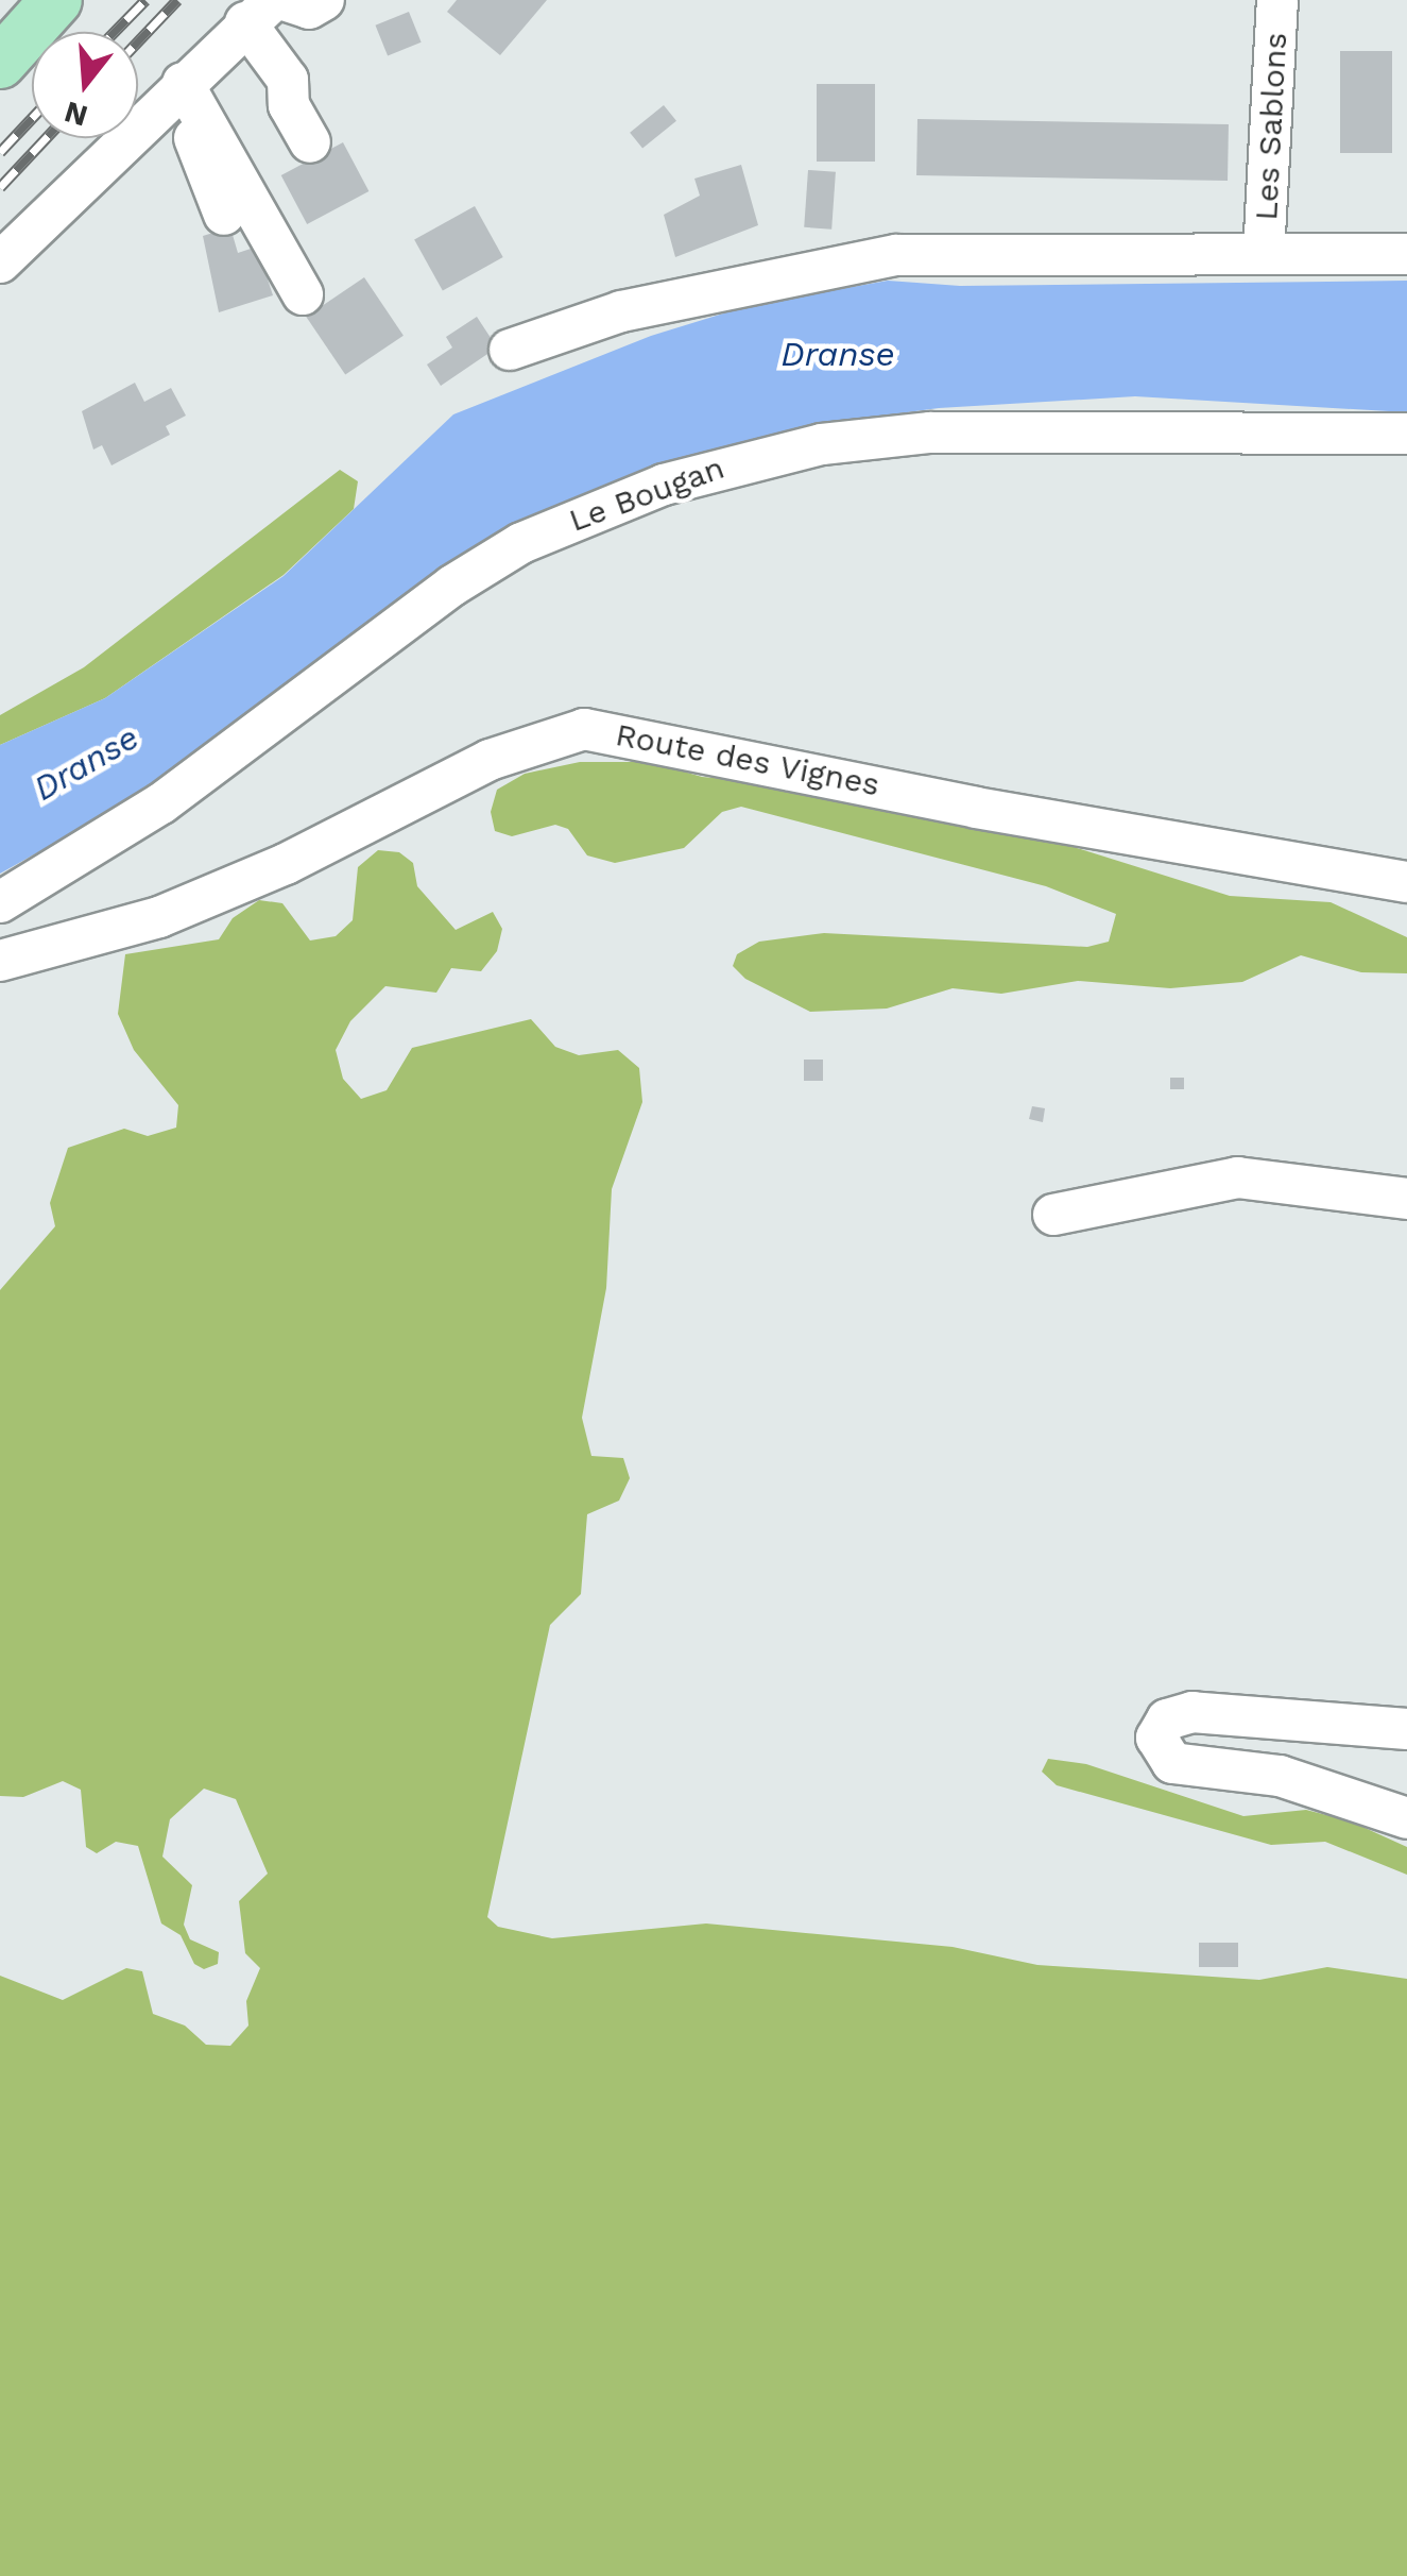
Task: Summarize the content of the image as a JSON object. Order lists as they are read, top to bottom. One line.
{"streets":{"street":["Les Sablons","Le Bougan","Route des Vignes"]},"water":["Dranse"],"north":"bottom"}
